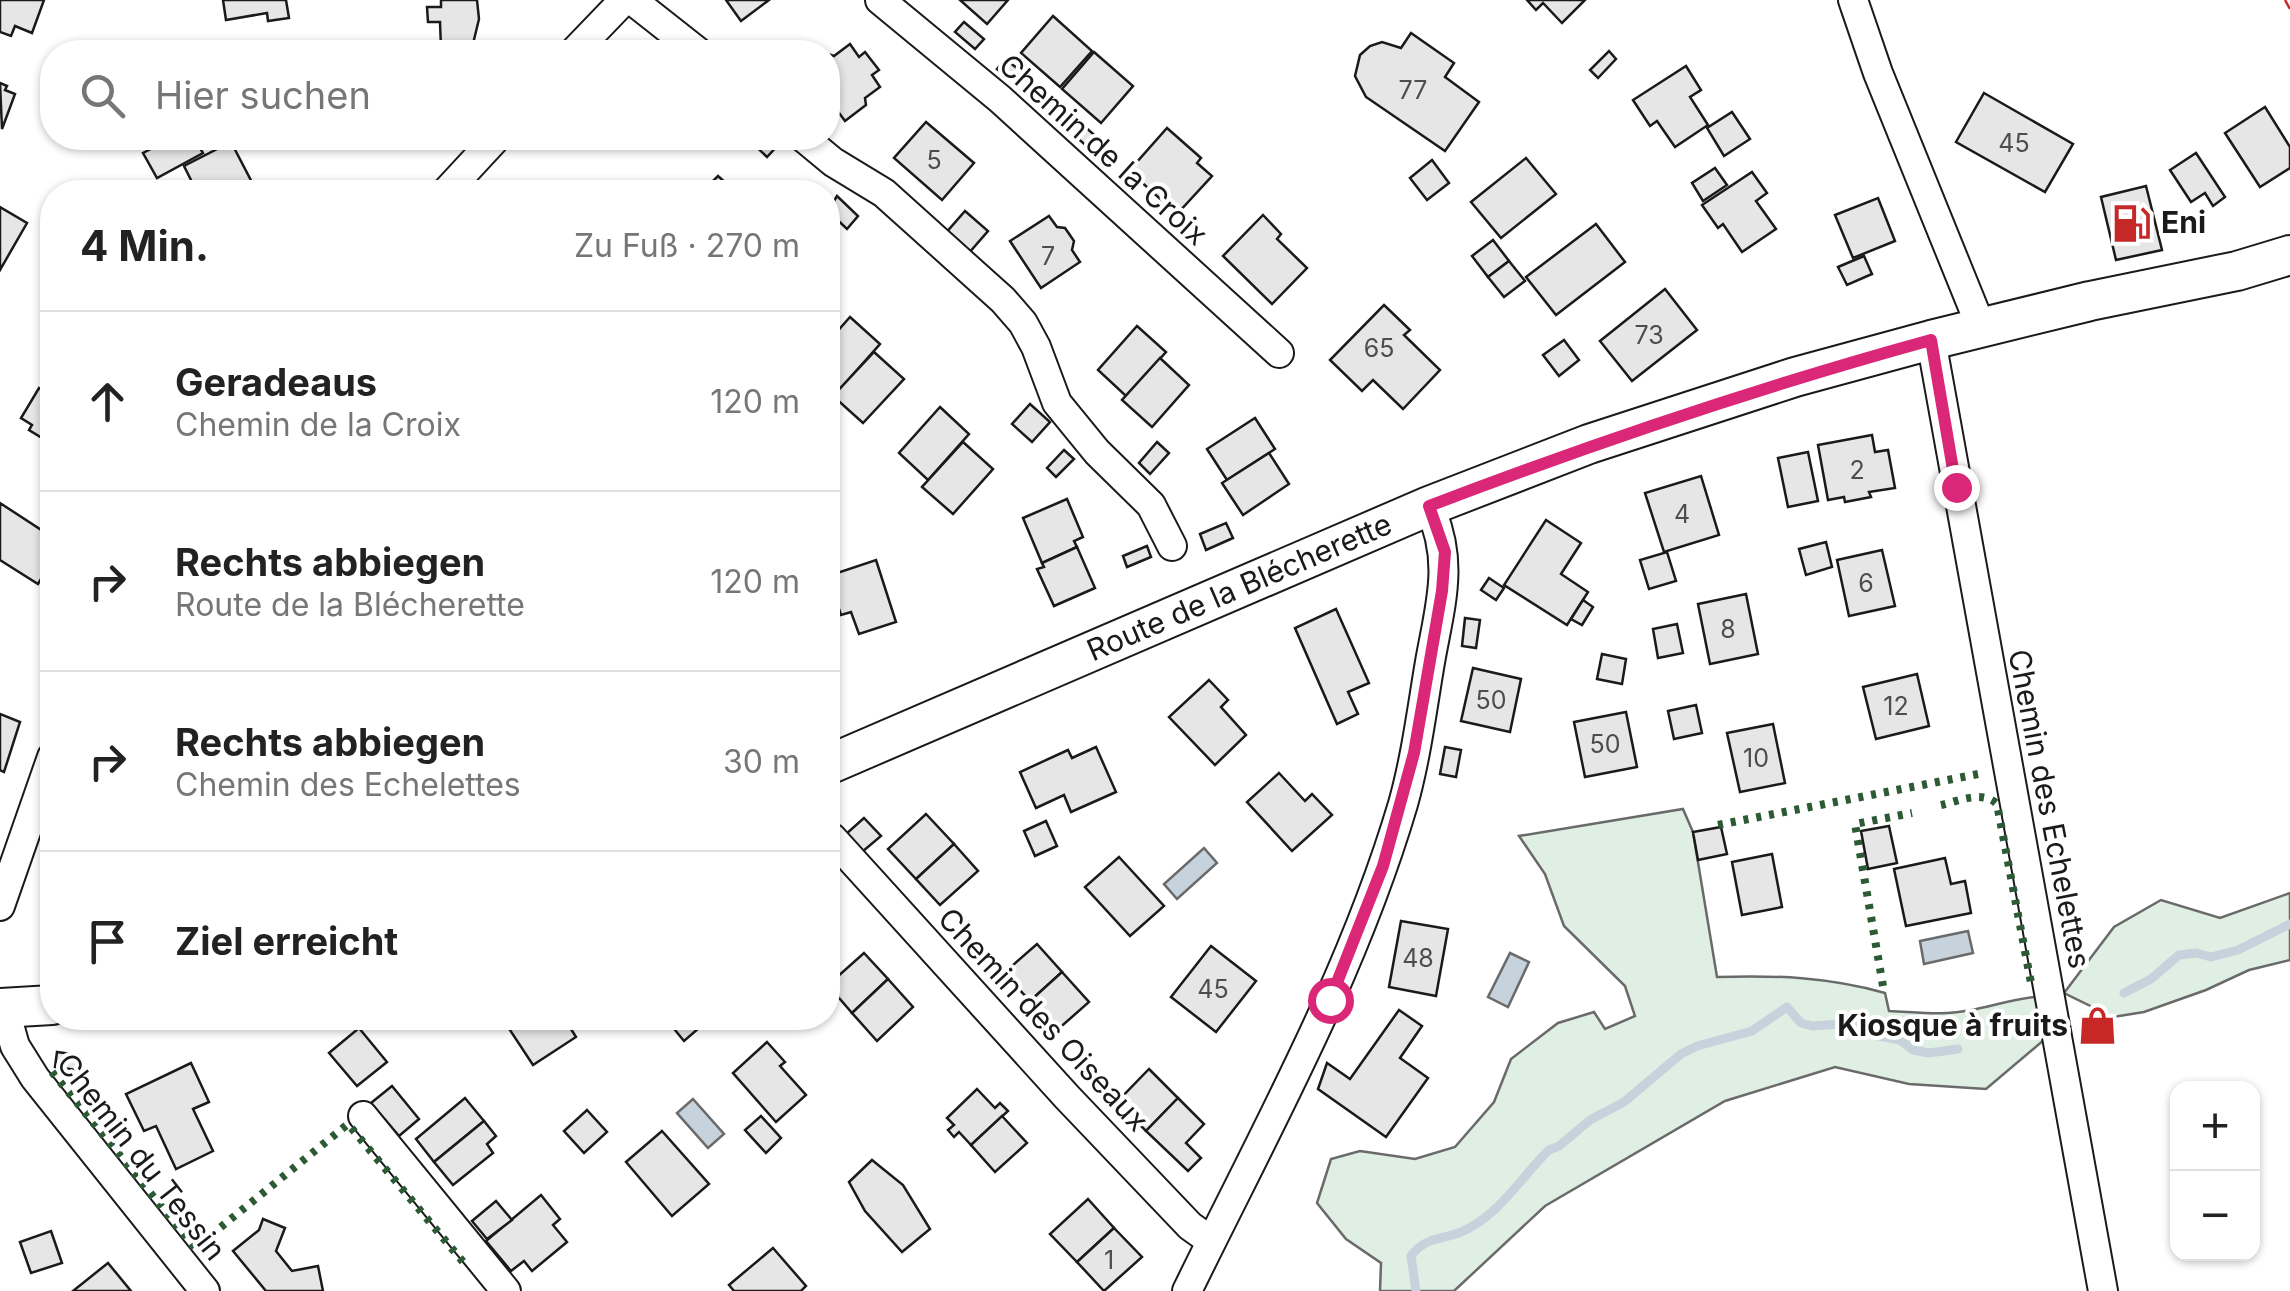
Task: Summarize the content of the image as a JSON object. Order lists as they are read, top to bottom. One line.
{"streets":{"main road":["Route de la Blécherette"],"street":["Chemin de la Croix","Chemin des Echelettes","Chemin des Oiseaux","Chemin du Tessin"]},"crossings":[["Route de la Blécherette","Chemin des Echelettes"]],"places":{"fuel station":["Eni"],"shop":["Kiosque à fruits"]},"house_numbers":["77","45","5","7","73","65","2","4","6","8","50","12","50","10","48","45","1"],"page":{"search":"Hier suchen","heading":["4 Min.","Zu Fuß · 270 m"],"list":[["Geradeaus","Chemin de la Croix","120 m"],["Rechts abbiegen","Route de la Blécherette","120 m"],["Rechts abbiegen","Chemin des Echelettes","30 m"],"Ziel erreicht"],"map_buttons":["+","−"]}}
